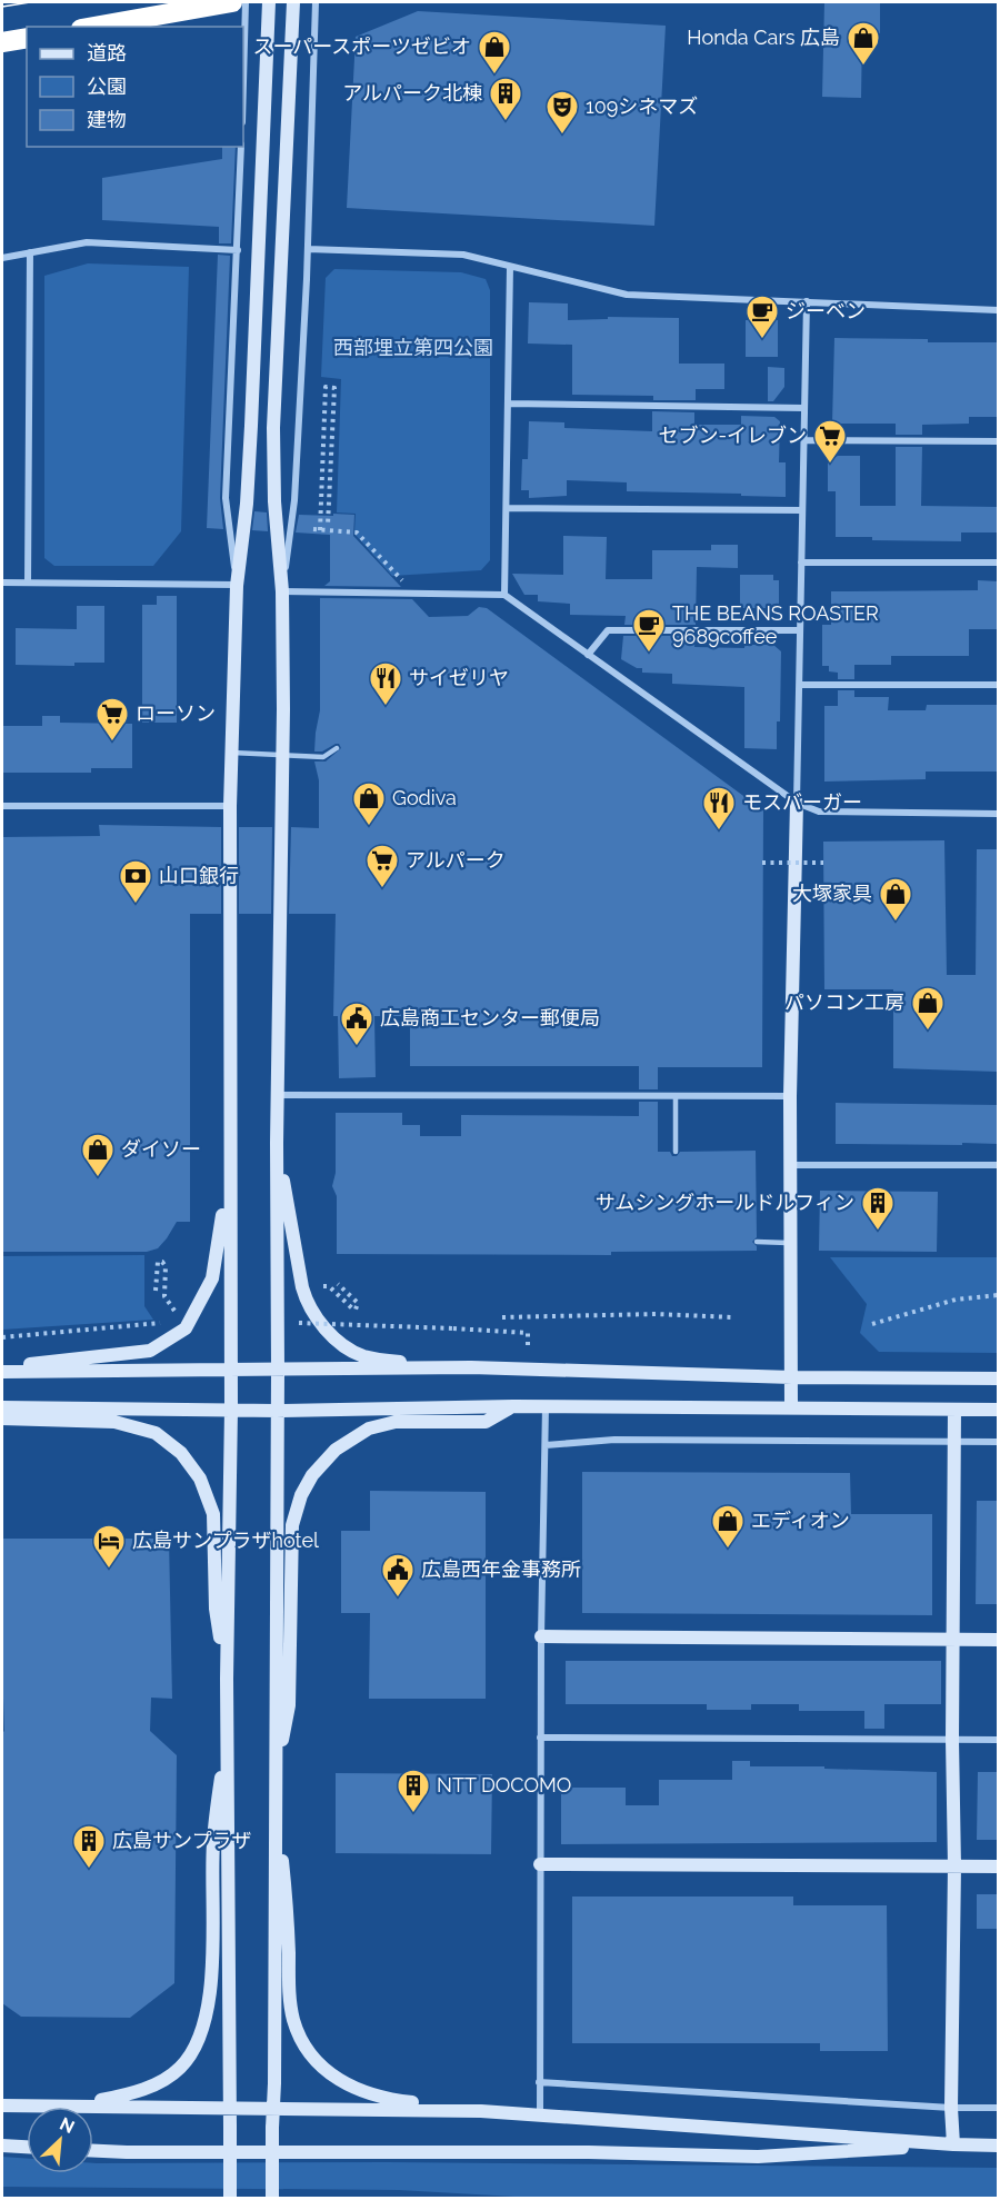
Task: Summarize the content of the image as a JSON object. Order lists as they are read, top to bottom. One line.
{"parks":["西部埋立第四公園"],"places":{"shop":["Honda Cars 広島","スーパースポーツゼビオ","Godiva","大塚家具","パソコン工房","ダイソー","エディオン"],"building":["アルパーク北棟","サムシングホールドルフィン","NTT DOCOMO","広島サンプラザ"],"theatre":["109シネマズ"],"cafe":["ジーベン","THE BEANS ROASTER 9689coffee"],"supermarket":["セブン-イレブン","ローソン","アルパーク"],"restaurant":["サイゼリヤ","モスバーガー"],"bank":["山口銀行"],"public building":["広島商工センター郵便局","広島西年金事務所"],"hotel":["広島サンプラザhotel"]},"legend":["道路","公園","建物"],"north":"top right"}
